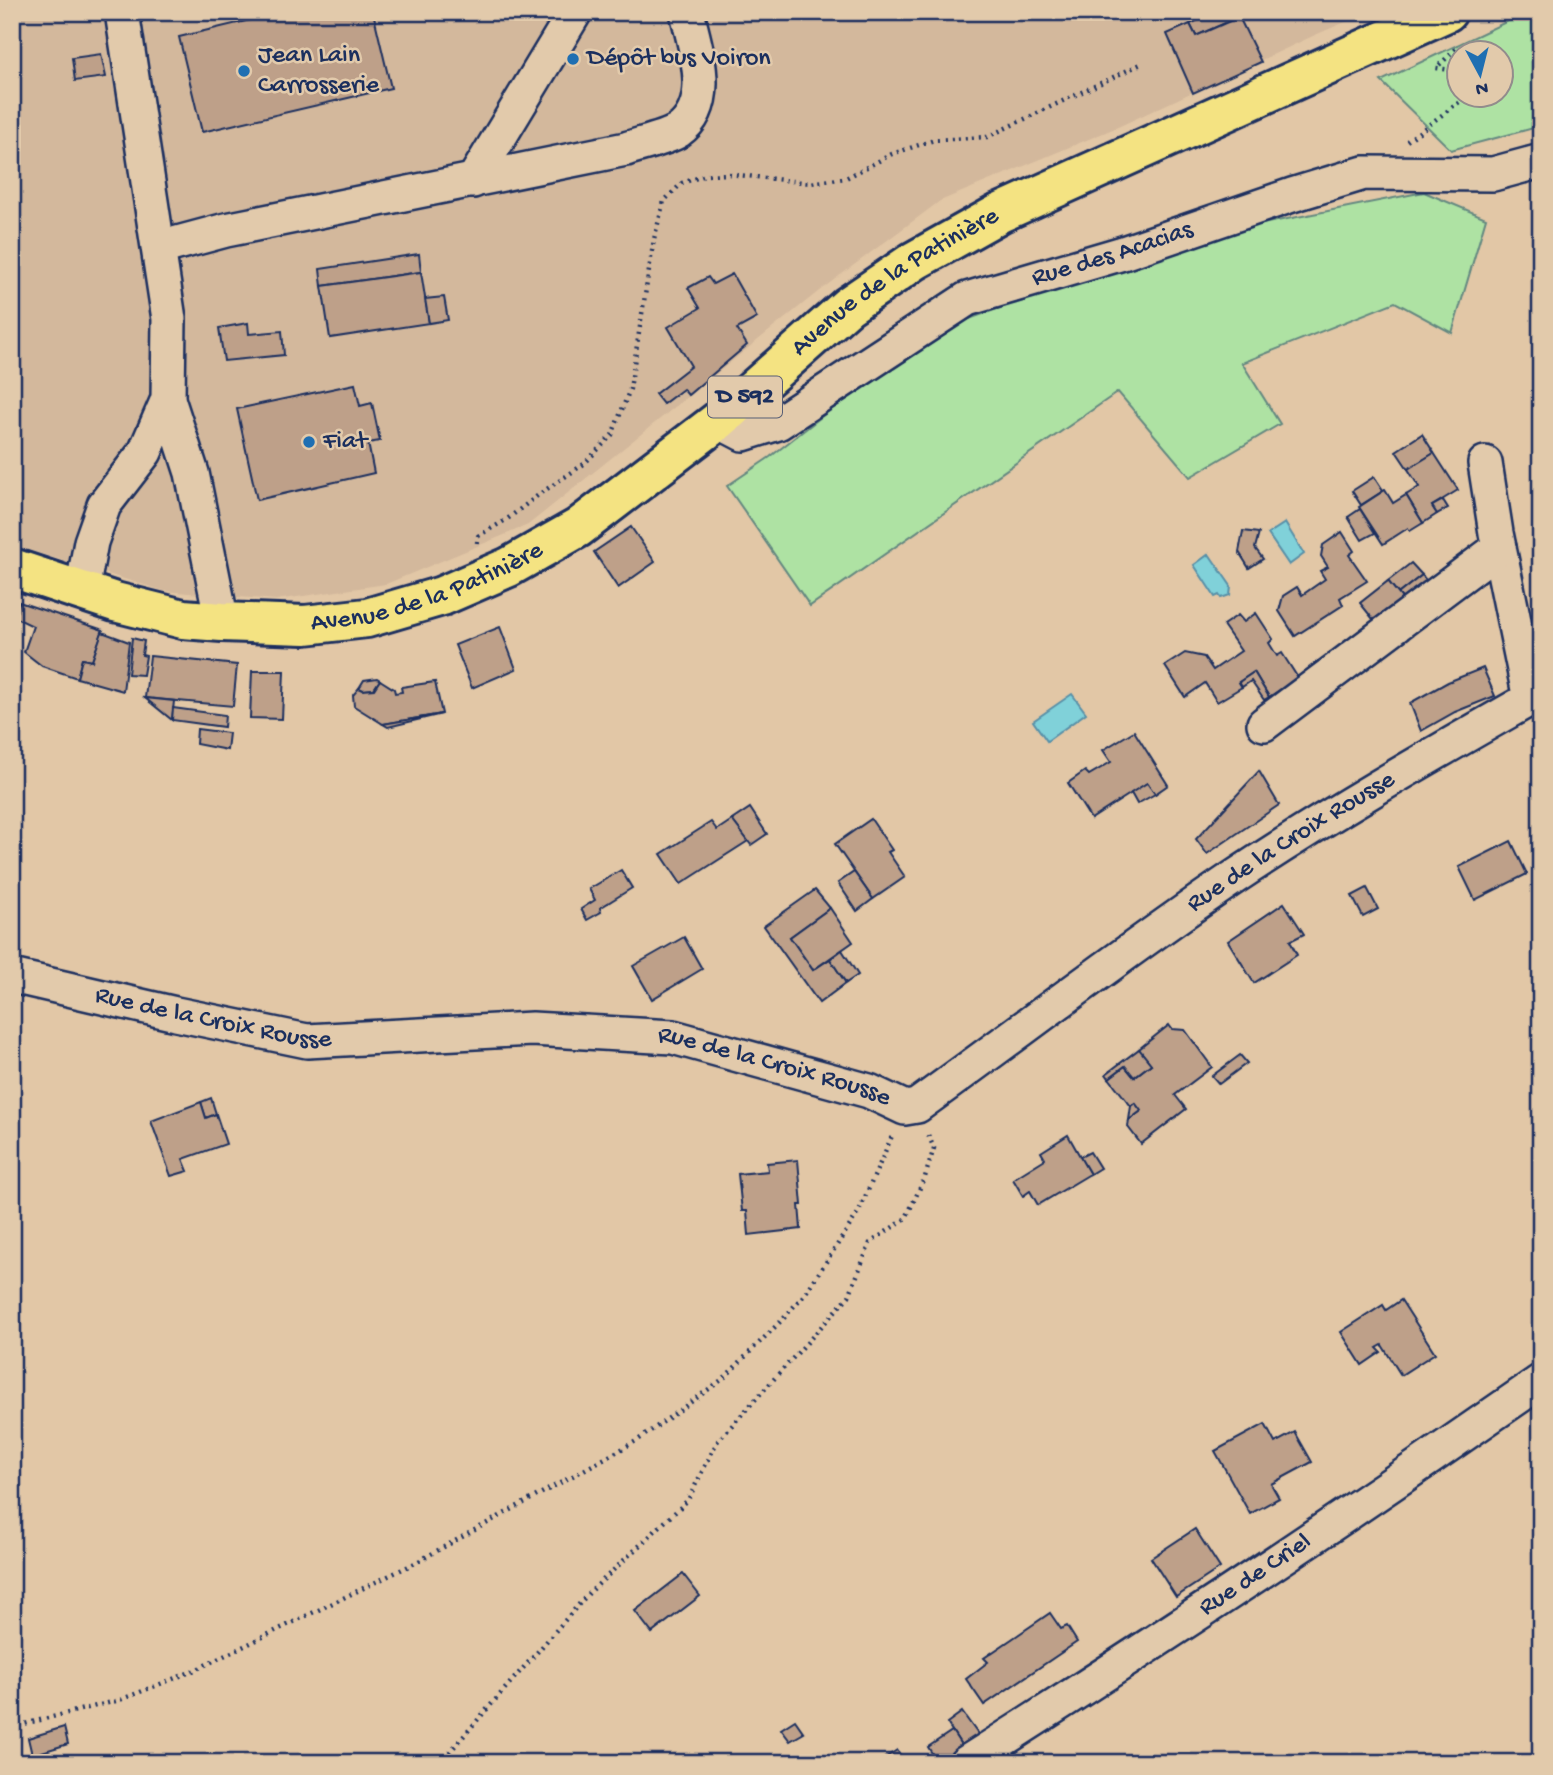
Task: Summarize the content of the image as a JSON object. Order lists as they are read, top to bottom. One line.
{"streets":{"main road":["Avenue de la Patinière","D 592"],"street":["Rue des Acacias","Rue de la Croix Rousse","Rue de Criel"]},"crossings":[["Rue des Acacias","Avenue de la Patinière"]],"places":["Dépôt bus Voiron","Jean Lain Carrosserie","Fiat"],"north":"bottom"}
